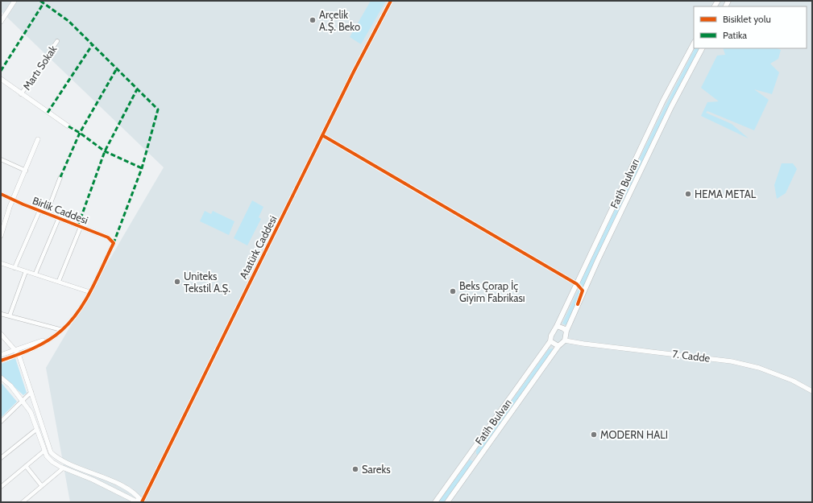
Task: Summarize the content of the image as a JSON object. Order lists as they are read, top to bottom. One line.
{"streets":{"main road":["Fatih Bulvarı"],"street":["Martı Sokak","Birlik Caddesi","Atatürk Caddesi","7. Cadde"]},"crossings":[["Fatih Bulvarı","7. Cadde"]],"places":["Arçelik A.Ş. Beko","HEMA METAL","Uniteks Tekstil A.Ş.","Beks Çorap İç Giyim Fabrikası","MODERN HALI","Sareks"],"legend":["Bisiklet yolu","Patika"]}
